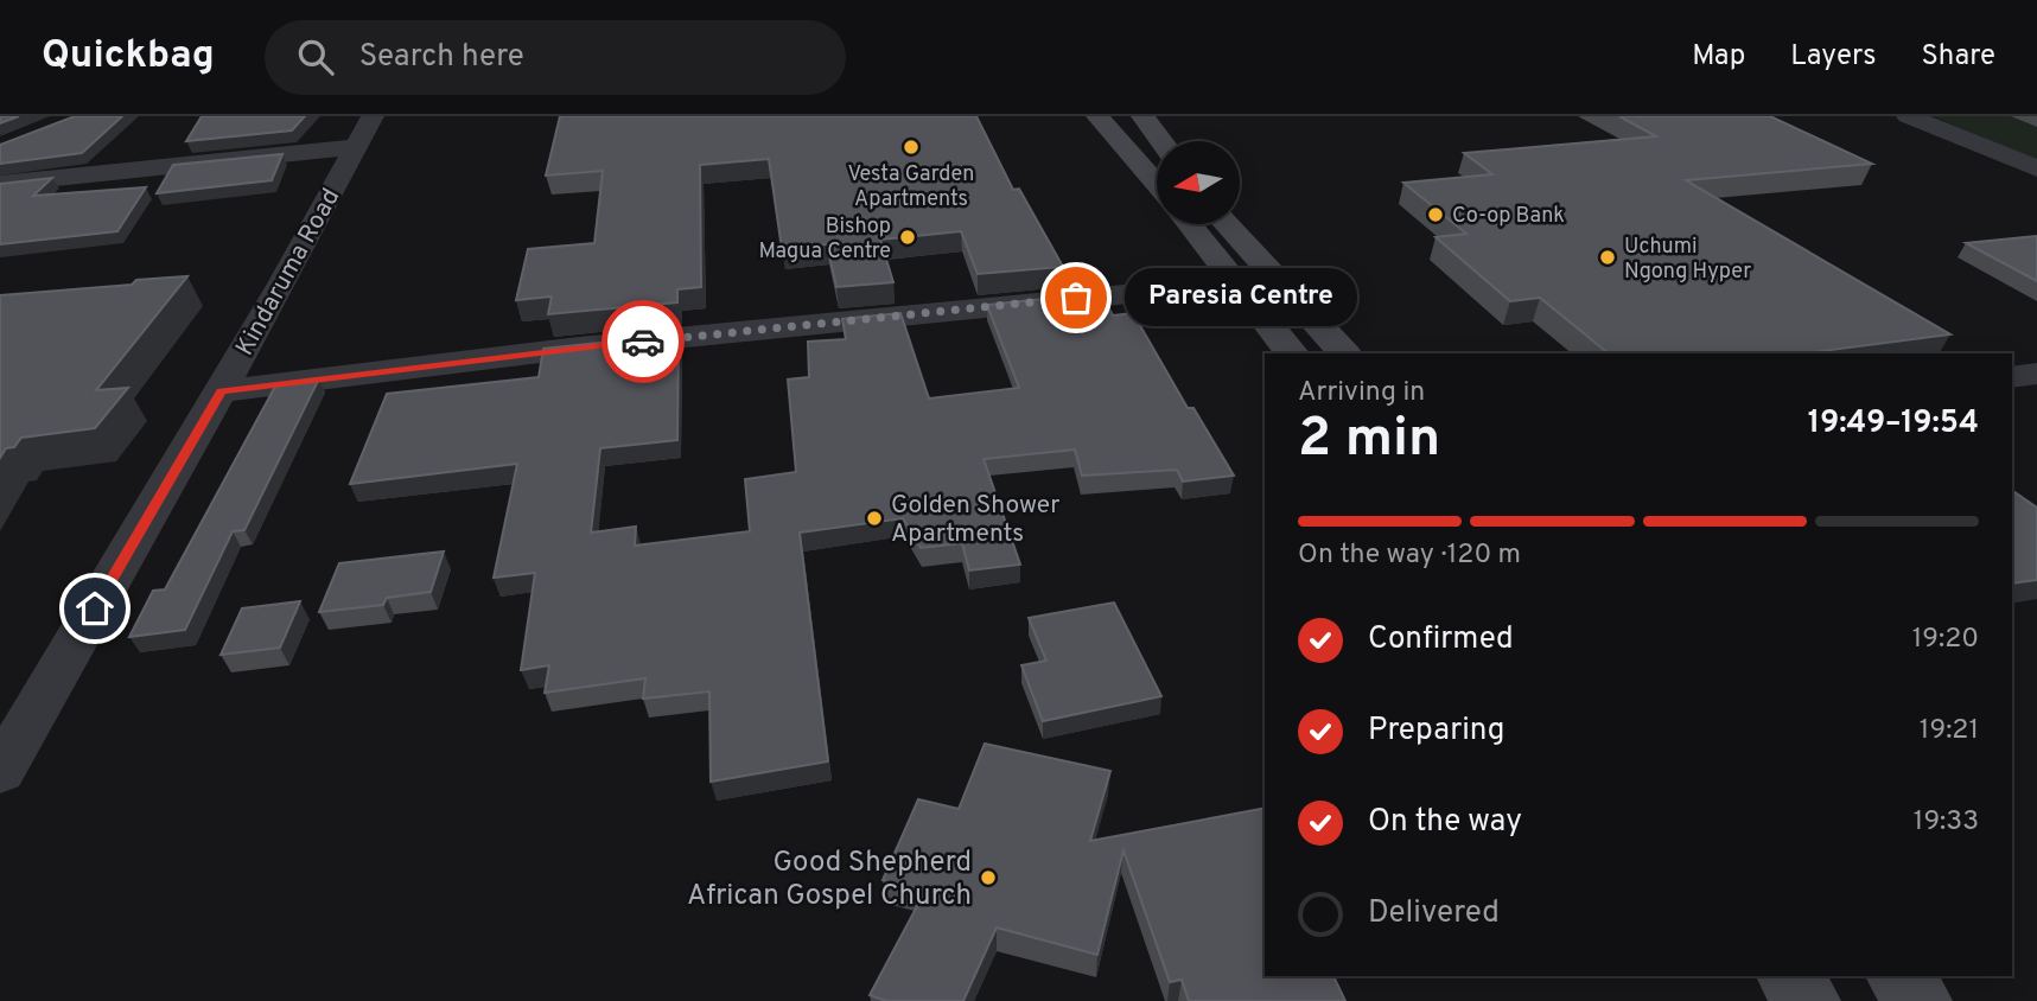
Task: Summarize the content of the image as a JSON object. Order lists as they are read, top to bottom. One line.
{"streets":{"street":["Kindaruma Road"]},"places":["Vesta Garden Apartments","Co-op Bank","Bishop Magua Centre","Uchumi Ngong Hyper","Paresia Centre","Golden Shower Apartments","Good Shepherd African Gospel Church"],"north":"left","page":{"header":"Quickbag","search":"Search here","nav":["Map","Layers","Share"],"bubble":"Paresia Centre","heading":["2 min","Arriving in","19:49–19:54"],"bar":"On the way · 120 m","list":[["Confirmed","19:20"],["Preparing","19:21"],["On the way","19:33"],"Delivered"]}}
